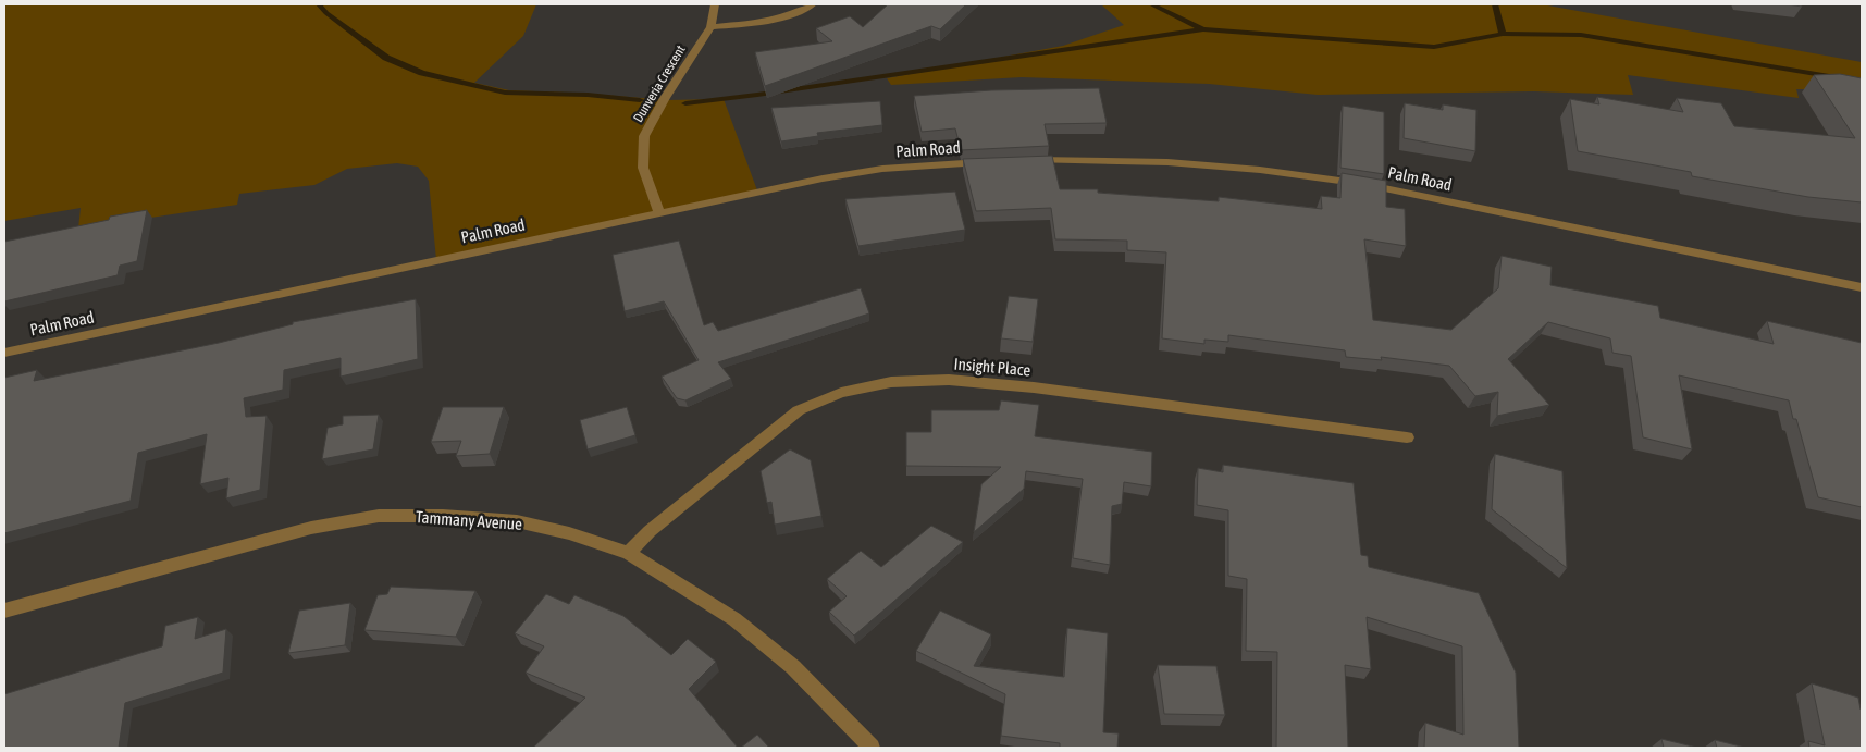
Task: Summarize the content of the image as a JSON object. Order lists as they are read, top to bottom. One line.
{"streets":{"street":["Dunveria Crescent","Palm Road","Insight Place","Tammany Avenue"]},"crossings":[["Dunveria Crescent","Palm Road"],["Insight Place","Tammany Avenue"]]}
